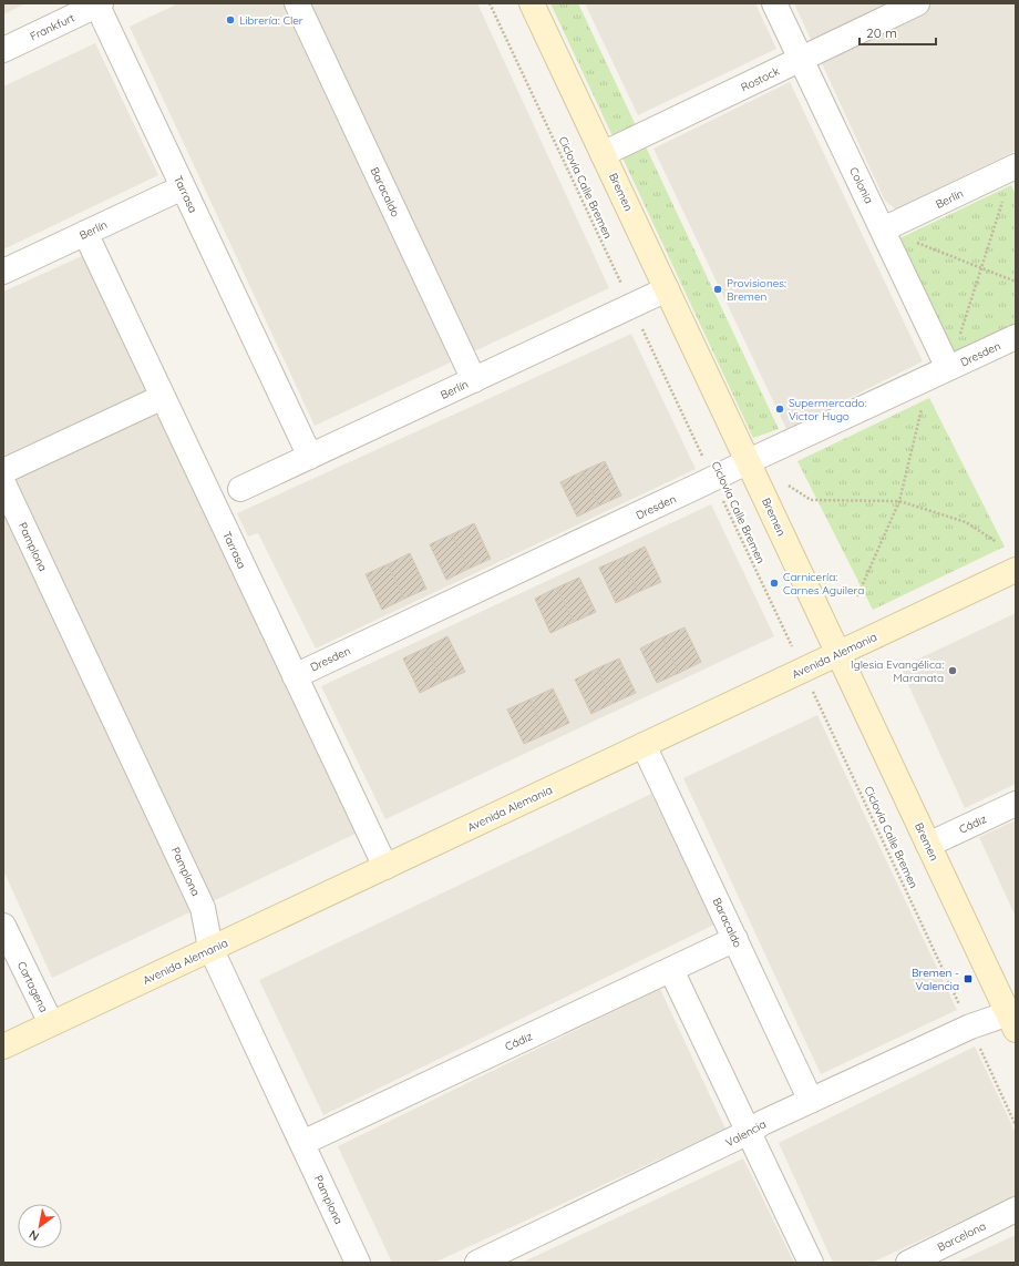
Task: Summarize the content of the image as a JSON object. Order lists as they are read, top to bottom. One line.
{"streets":{"street":["Frankfurt","Rostock","Colonia","Baracaldo","Bremen","Tarrasa","Berlín","Dresden","Pamplona","Avenida Alemania","Cádiz","Cartagena","Valencia","Barcelona"],"path":["Ciclovía Calle Bremen"]},"crossings":[["Frankfurt","Tarrasa"],["Rostock","Colonia"],["Rostock","Bremen"],["Colonia","Berlín"],["Colonia","Dresden"],["Ciclovía Calle Bremen","Berlín"],["Ciclovía Calle Bremen","Dresden"],["Ciclovía Calle Bremen","Avenida Alemania"],["Ciclovía Calle Bremen","Valencia"],["Baracaldo","Berlín"],["Baracaldo","Avenida Alemania"],["Baracaldo","Cádiz"],["Baracaldo","Valencia"],["Bremen","Berlín"],["Bremen","Dresden"],["Bremen","Avenida Alemania"],["Bremen","Cádiz"],["Bremen","Valencia"],["Tarrasa","Berlín"],["Tarrasa","Dresden"],["Tarrasa","Avenida Alemania"],["Pamplona","Avenida Alemania"],["Pamplona","Cádiz"],["Avenida Alemania","Cartagena"]],"places":{"other":["Librería: Cler","Provisiones: Bremen","Supermercado: Victor Hugo","Carnicería: Carnes Aguilera","Iglesia Evangélica: Maranata"],"transit":["Bremen - Valencia"]},"scale_bar":"20 m","north":"bottom left"}
